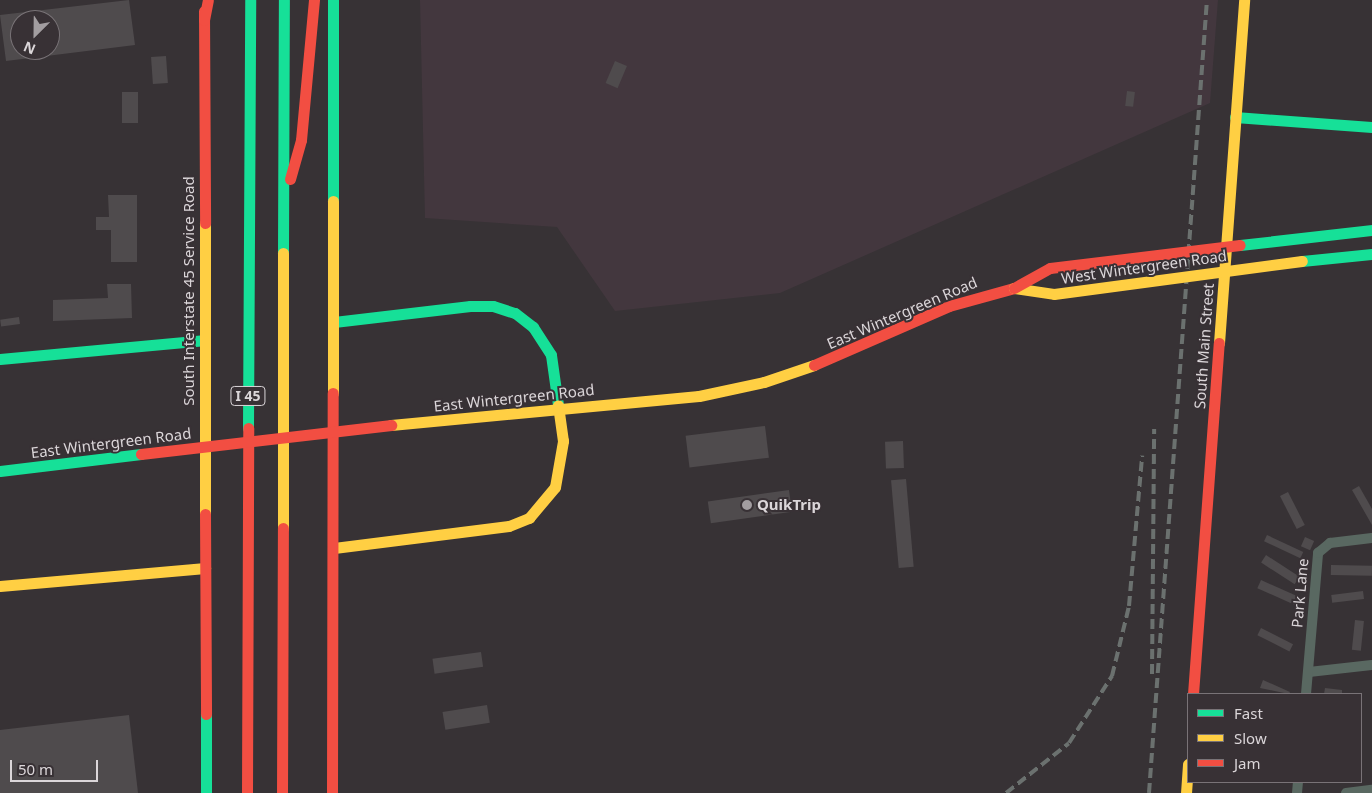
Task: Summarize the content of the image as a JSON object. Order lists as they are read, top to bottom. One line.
{"streets":{"main road":["West Wintergreen Road","South Interstate 45 Service Road","East Wintergreen Road","South Main Street","I 45"],"street":["Park Lane"]},"crossings":[["West Wintergreen Road","East Wintergreen Road"]],"places":["QuikTrip"],"legend":["Fast","Slow","Jam"],"scale_bar":"50 m","north":"bottom left"}
